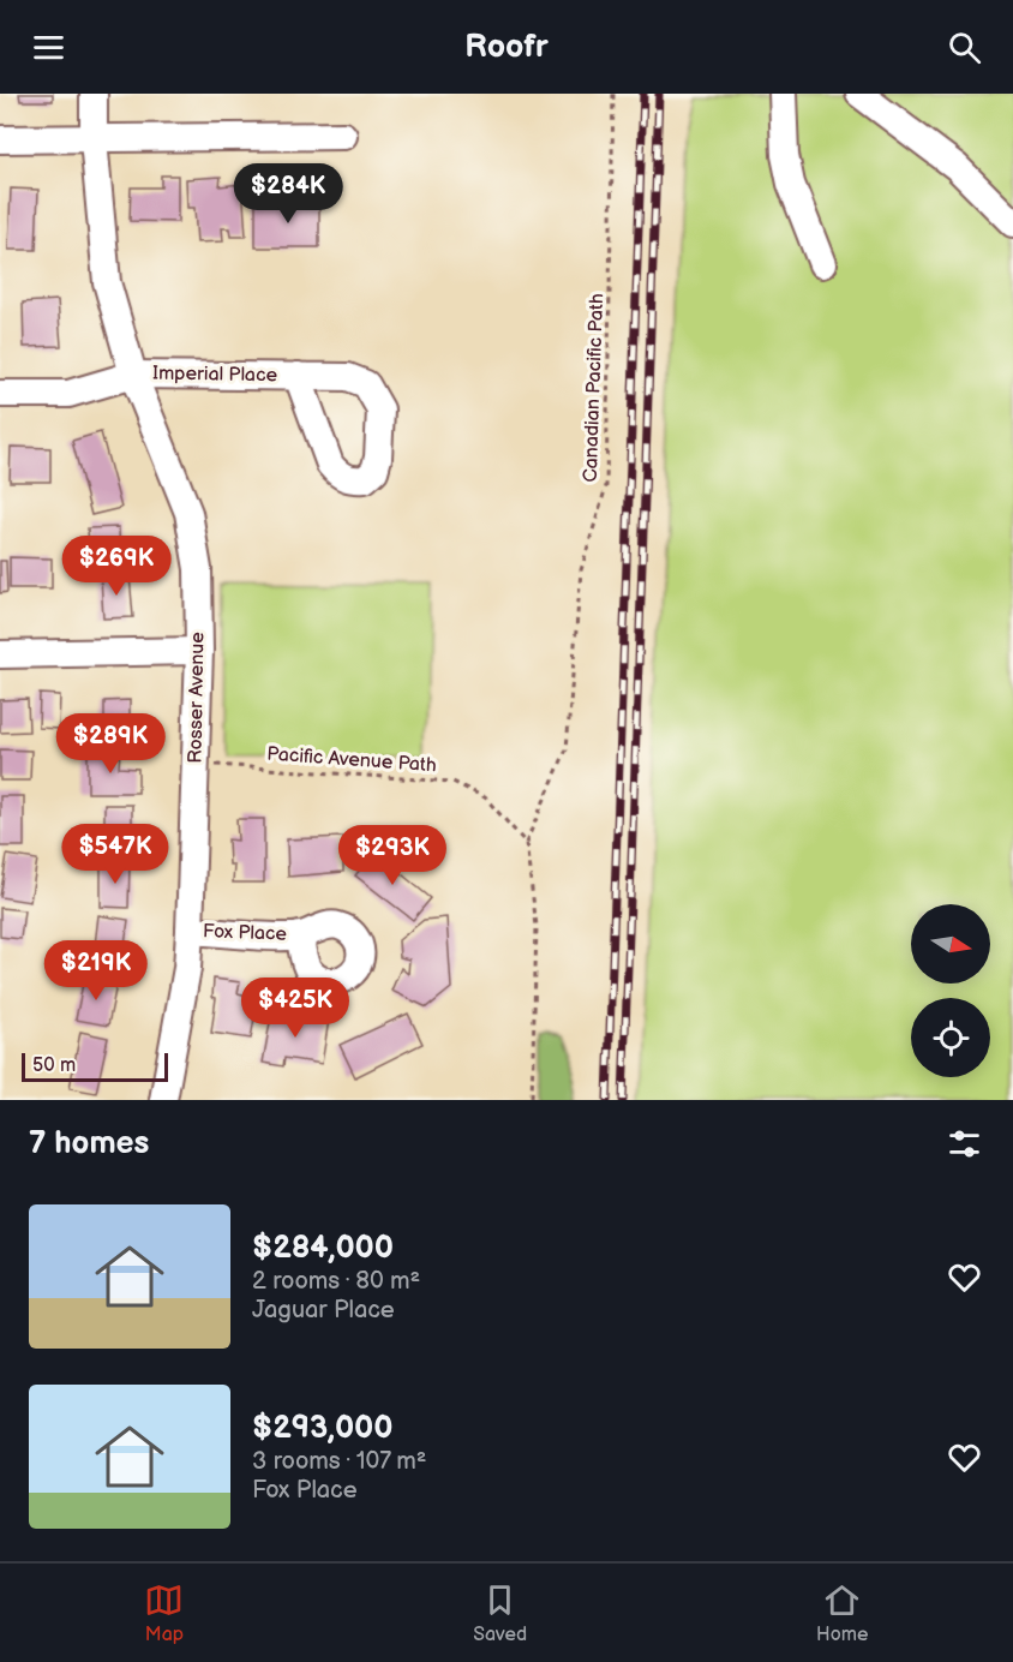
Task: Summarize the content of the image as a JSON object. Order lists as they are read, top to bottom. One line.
{"streets":{"street":["Imperial Place","Rosser Avenue","Fox Place"],"path":["Canadian Pacific Path","Pacific Avenue Path"]},"crossings":[["Imperial Place","Rosser Avenue"],["Canadian Pacific Path","Pacific Avenue Path"],["Rosser Avenue","Pacific Avenue Path"],["Rosser Avenue","Fox Place"]],"scale_bar":"50 m","north":"right","page":{"header":"Roofr","price":["$284K","$269K","$289K","$547K","$293K","$219K","$425K"],"scale":"50 m","heading":"7 homes","list":[{"name":"$284,000","note":"2 rooms · 80 m² · Jaguar Place"},{"name":"$293,000","note":"3 rooms · 107 m² · Fox Place"}],"tabs":["Map","Saved","Home"]}}
